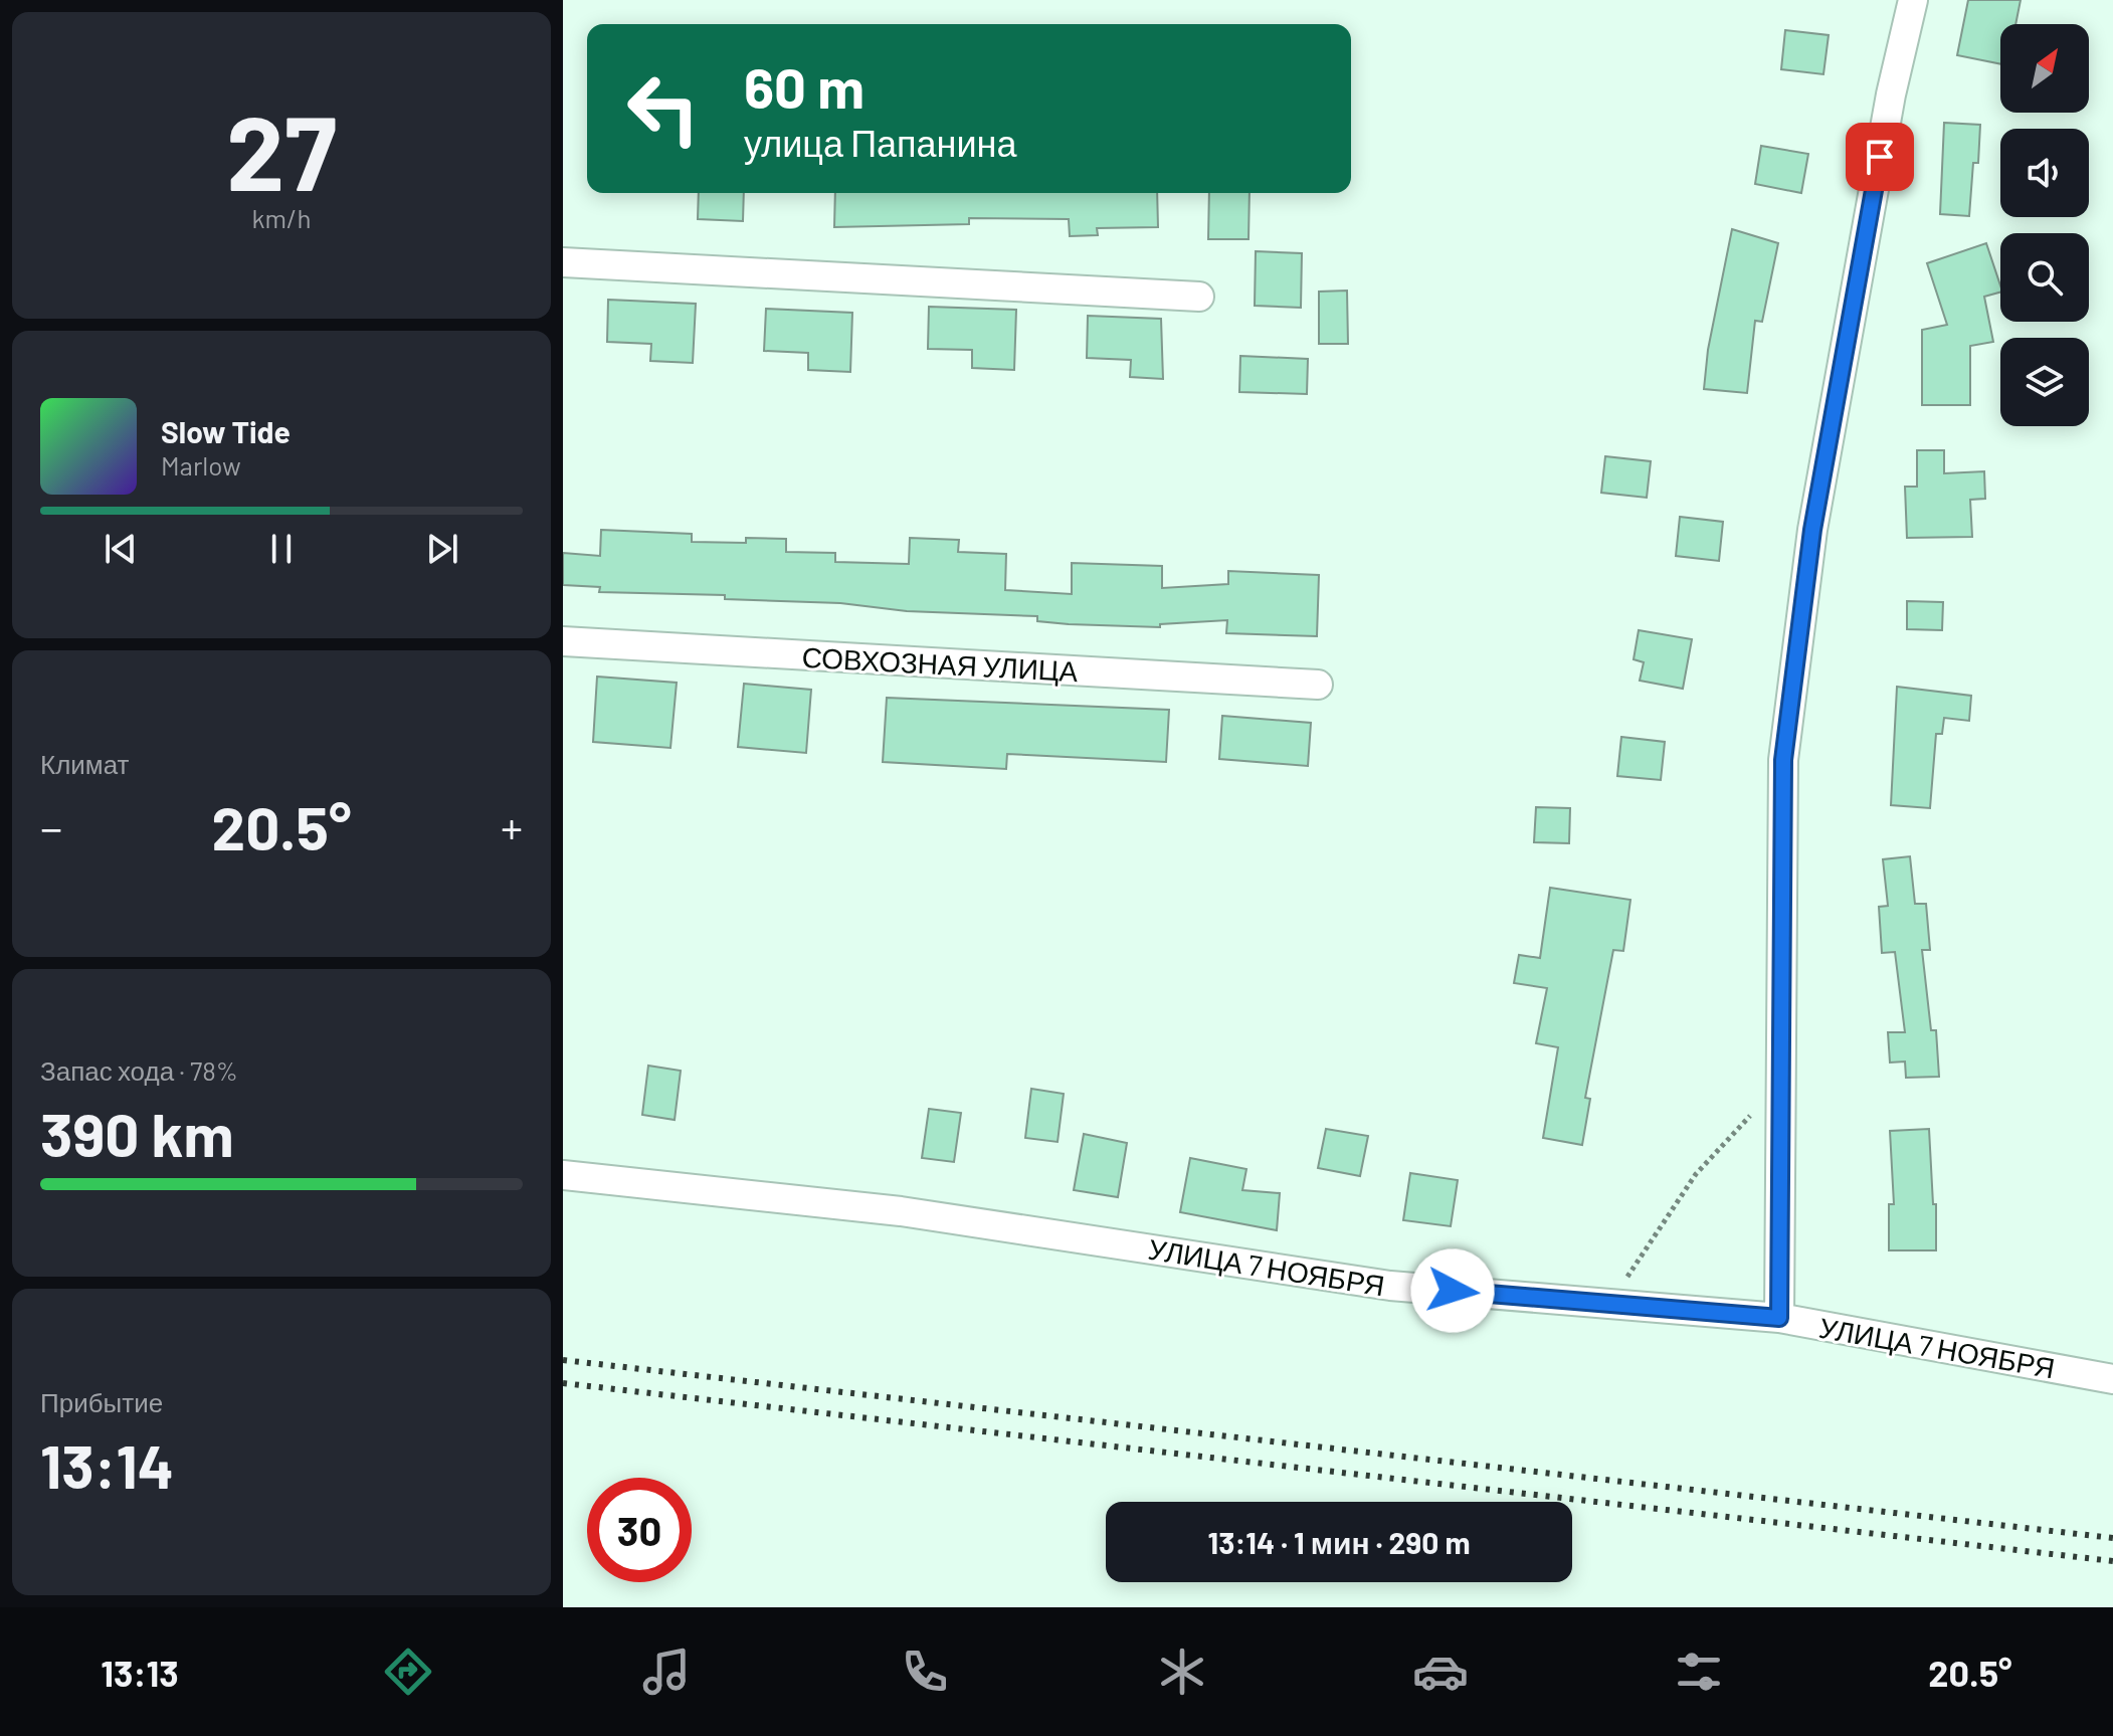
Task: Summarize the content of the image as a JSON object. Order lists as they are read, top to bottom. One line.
{"streets":{"street":["СОВХОЗНАЯ УЛИЦА","УЛИЦА 7 НОЯБРЯ"]},"north":"top right","page":{"tile":[["27","km/h"],"Климат",["Запас хода · 78%","390 km"],["Прибытие","13:14"]],"turn":["60 m","улица Папанина"],"song":["Slow Tide","Marlow"],"heat":["−","20.5°","+"],"limit":"30","trip":"13:14 · 1 мин · 290 m","tabs":["13:13","20.5°"]}}
